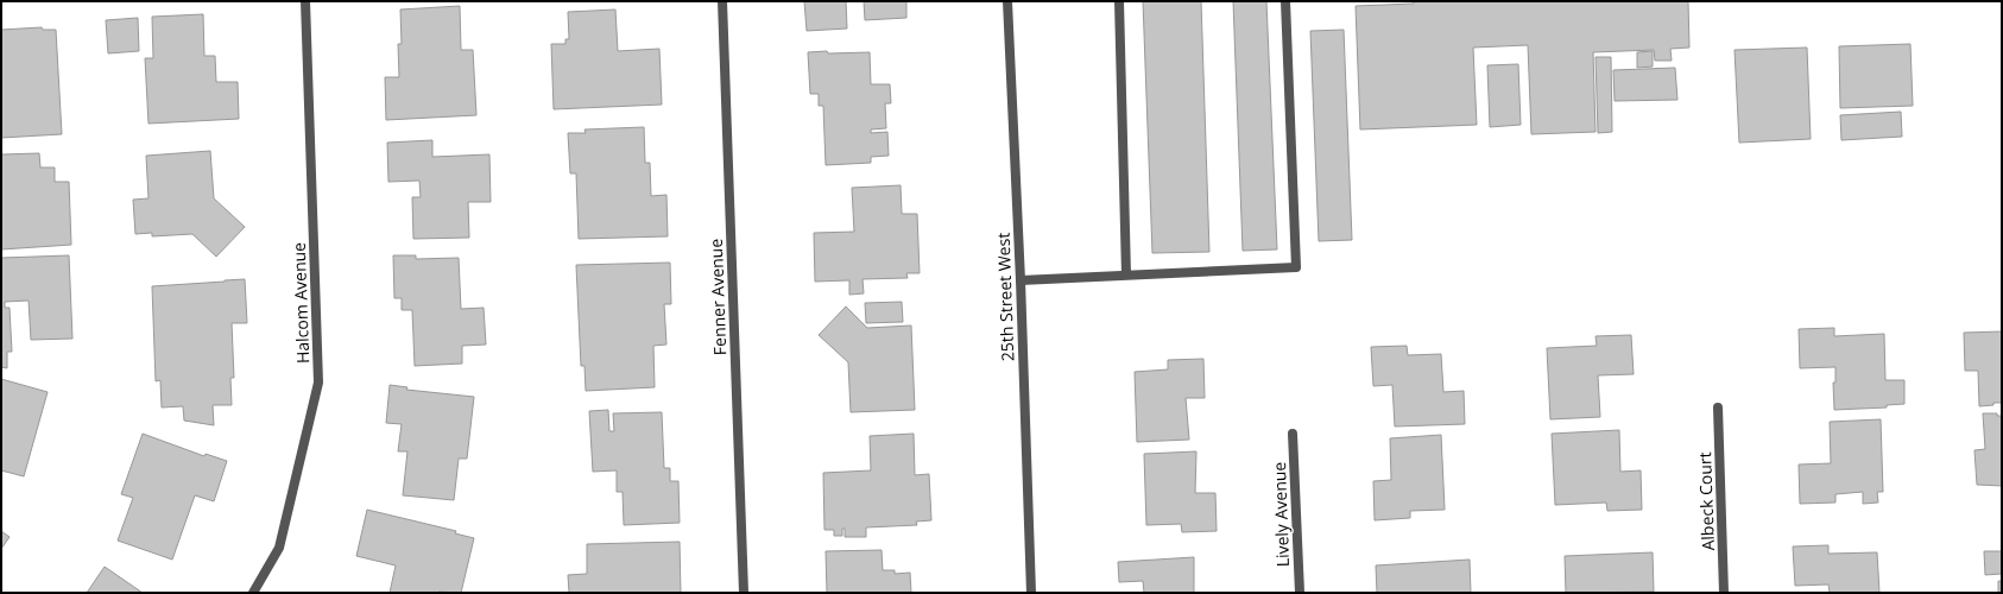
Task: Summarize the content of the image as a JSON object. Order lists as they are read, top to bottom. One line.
{"streets":{"street":["Fenner Avenue","25th Street West","Halcom Avenue","Albeck Court","Lively Avenue"]}}
